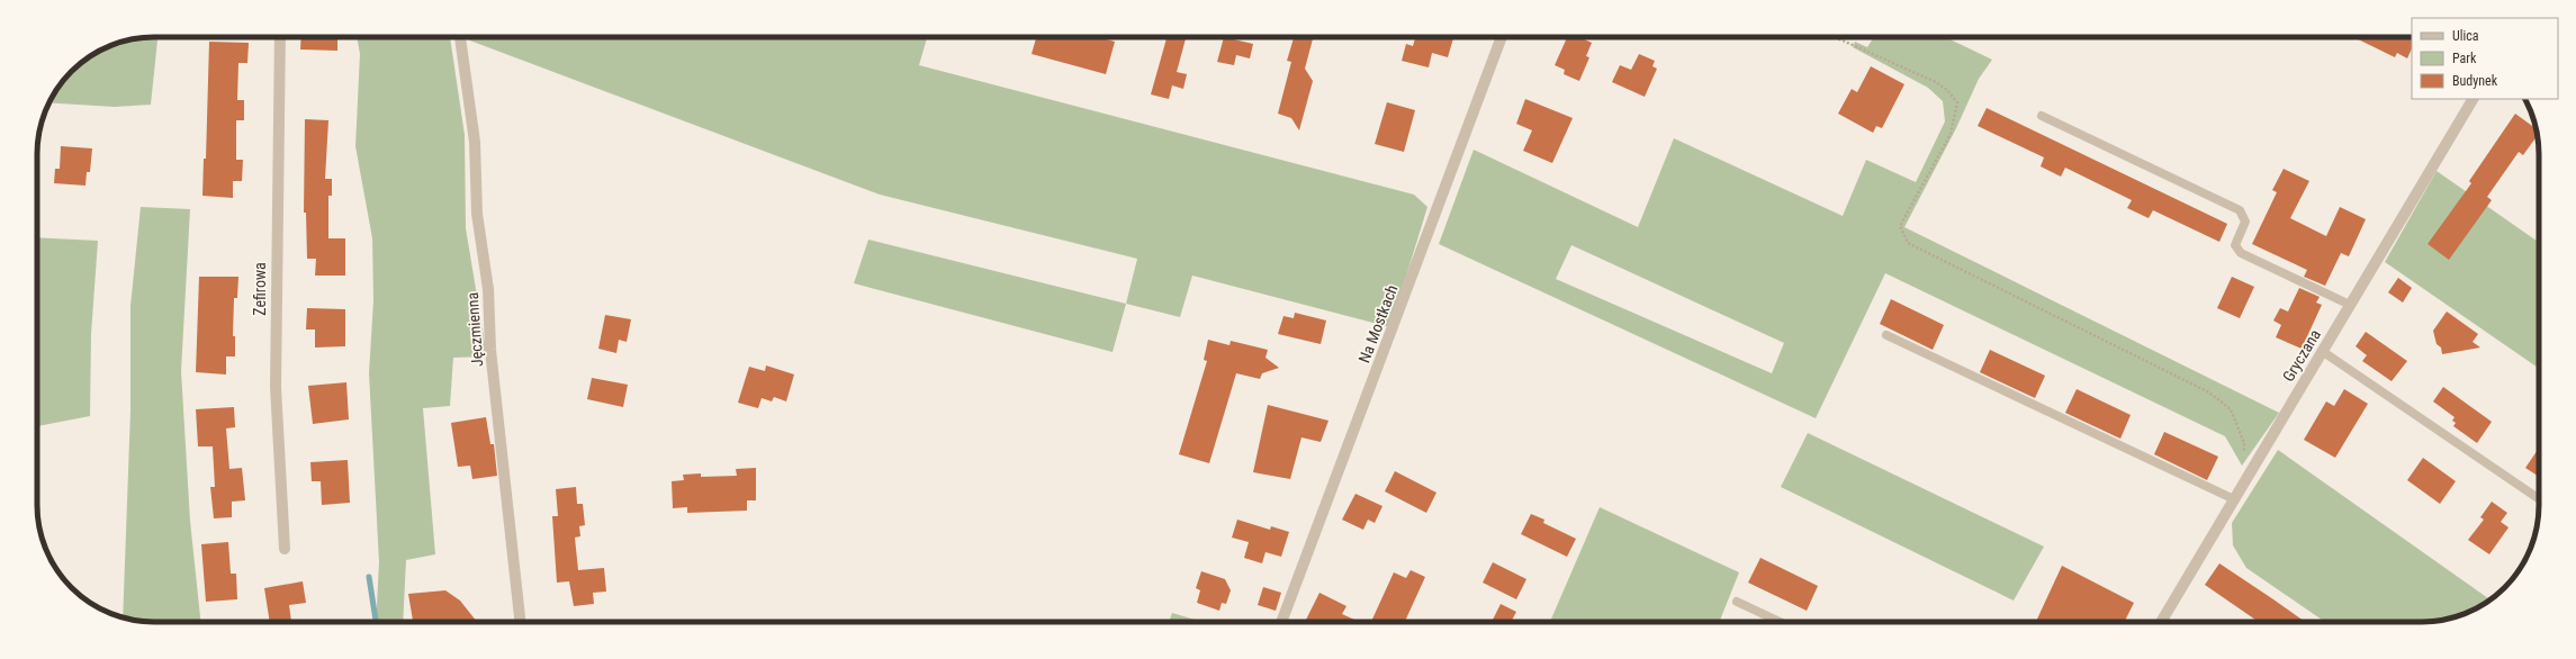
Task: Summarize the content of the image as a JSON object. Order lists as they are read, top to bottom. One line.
{"streets":{"street":["Zefirowa","Na Mostkach","Jęczmienna","Gryczana"]},"legend":["Ulica","Park","Budynek"]}
